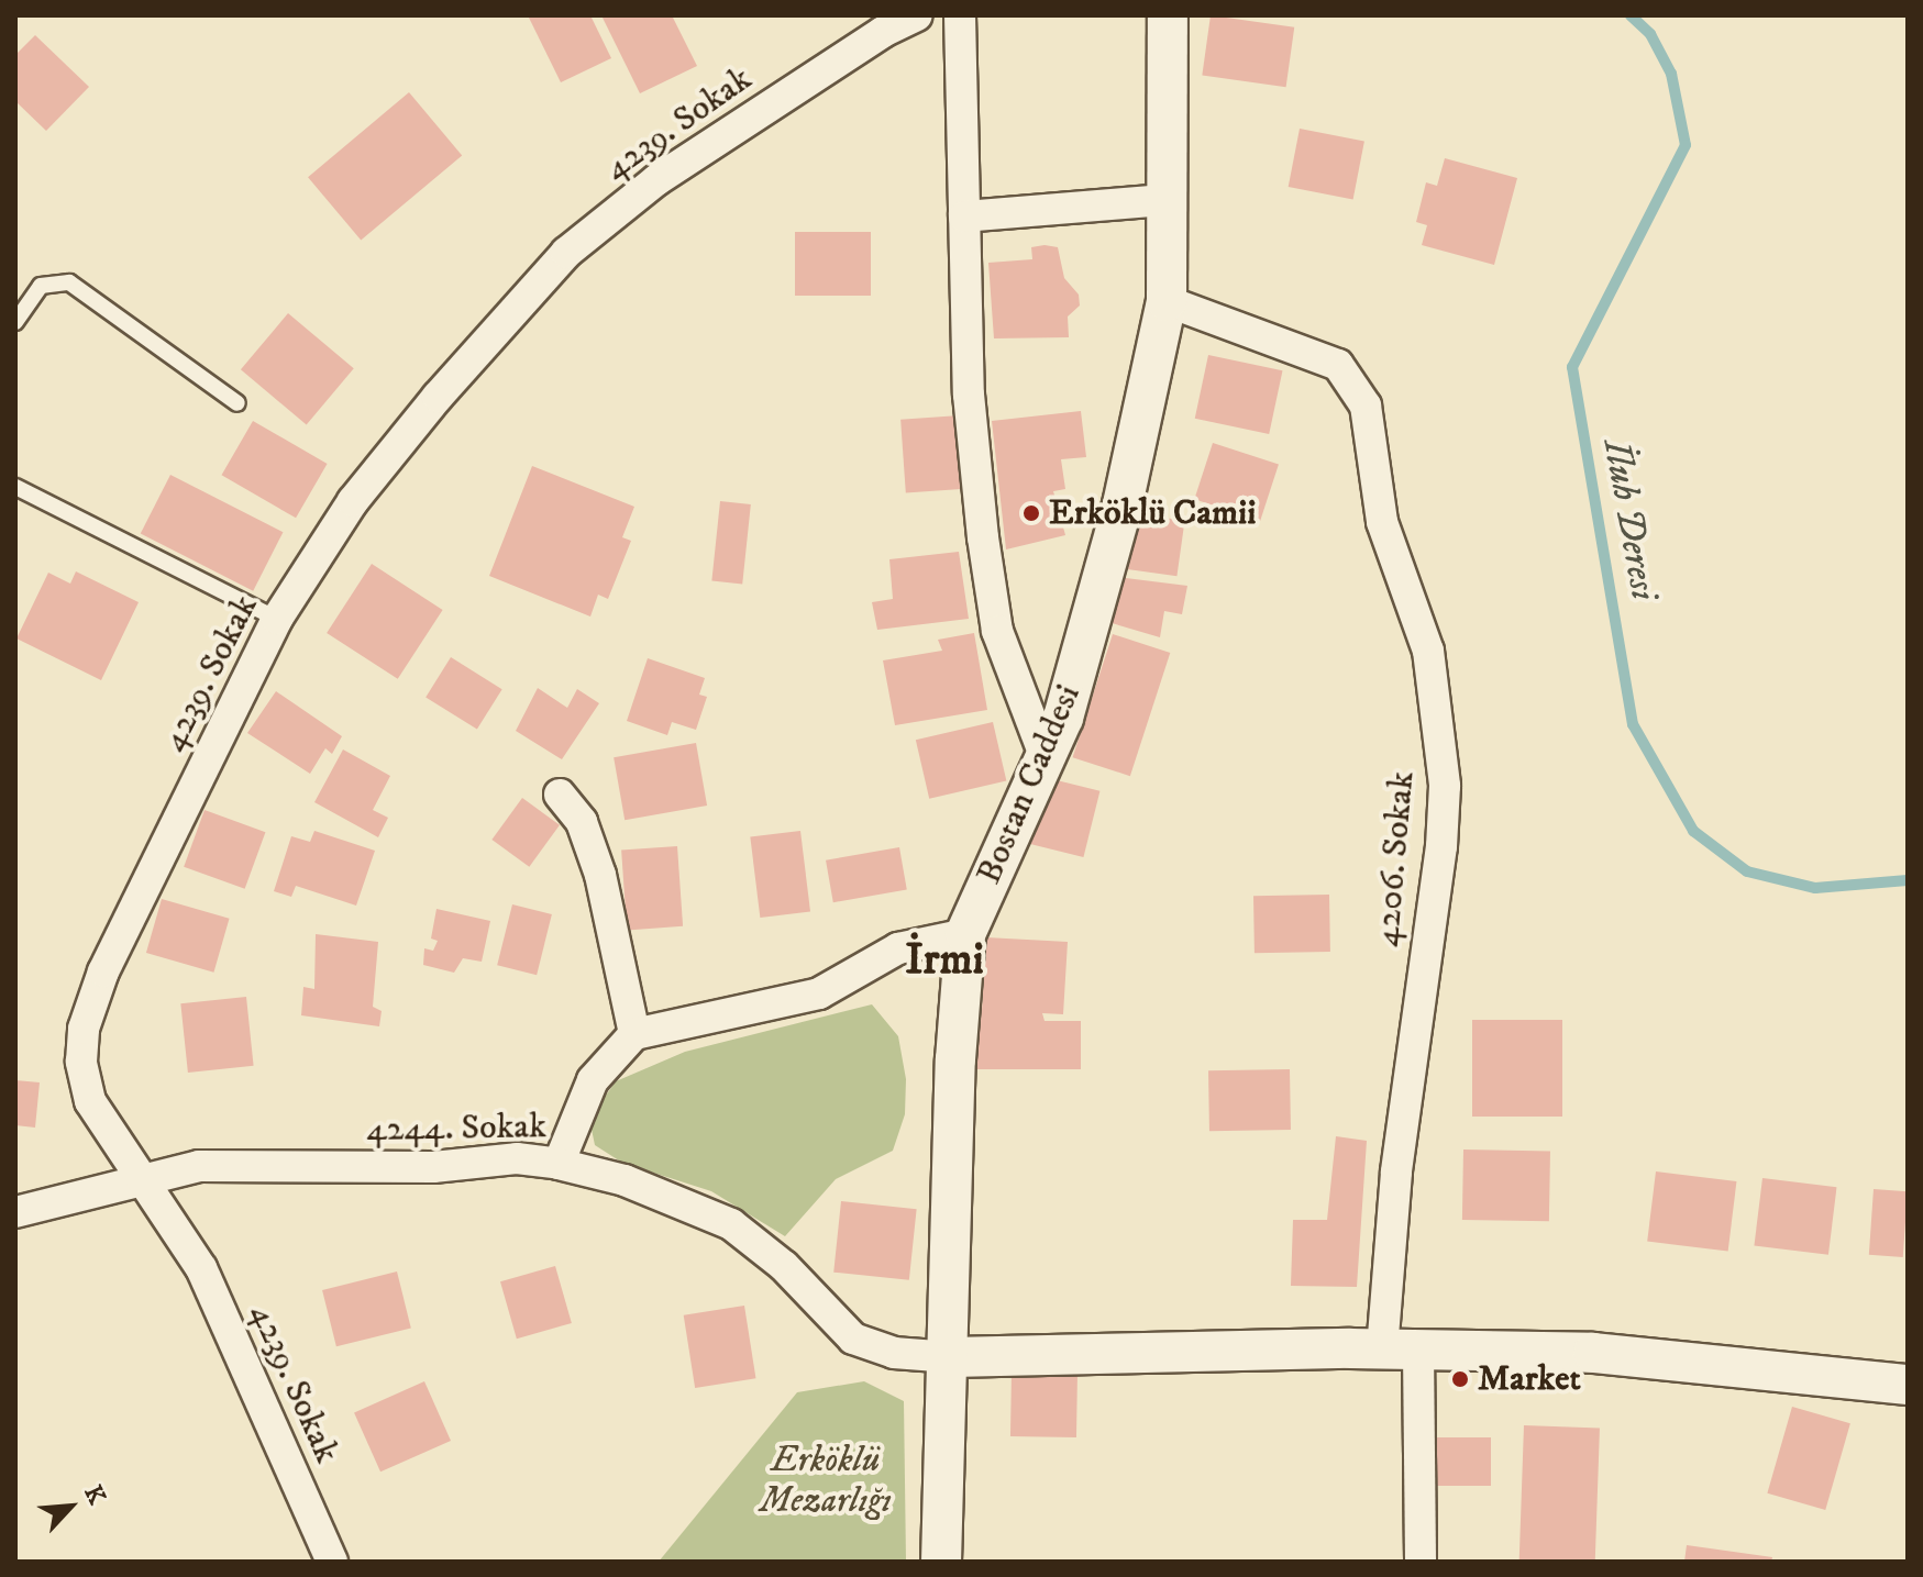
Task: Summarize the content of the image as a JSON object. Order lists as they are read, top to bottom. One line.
{"streets":{"street":["4239. Sokak","Bostan Caddesi","4206. Sokak","4244. Sokak"]},"crossings":[["4239. Sokak","4244. Sokak"],["Bostan Caddesi","4206. Sokak"],["Bostan Caddesi","4244. Sokak"]],"districts":["İrmi"],"water":["İluh Deresi"],"parks":["Erköklü Mezarlığı"],"places":["Erköklü Camii","Market"],"north":"top right"}
